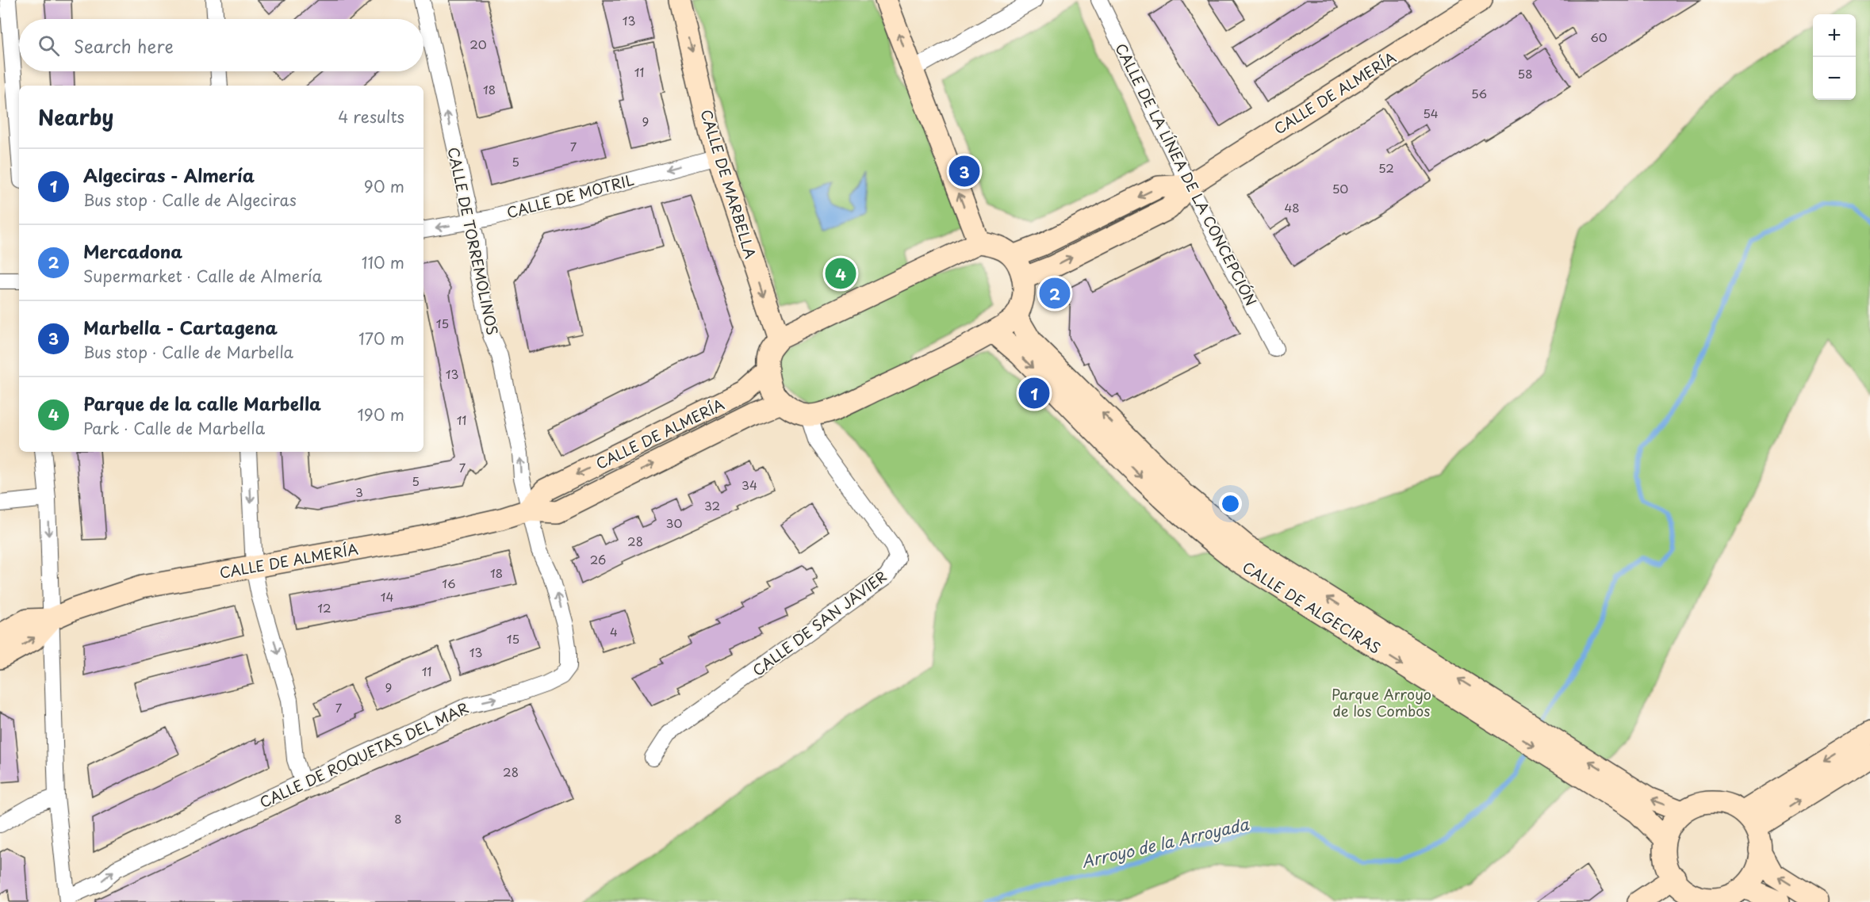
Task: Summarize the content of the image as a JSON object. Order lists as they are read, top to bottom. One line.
{"streets":{"street":["CALLE DE ALMERÍA","CALLE DE LA LÍNEA DE LA CONCEPCIÓN","CALLE DE MARBELLA","CALLE DE MOTRIL","CALLE DE TORREMOLINOS","CALLE DE ALGECIRAS","CALLE DE SAN JAVIER","CALLE DE ROQUETAS DEL MAR"]},"crossings":[["CALLE DE ALMERÍA","CALLE DE LA LÍNEA DE LA CONCEPCIÓN"],["CALLE DE ALMERÍA","CALLE DE TORREMOLINOS"],["CALLE DE ALMERÍA","CALLE DE ROQUETAS DEL MAR"],["CALLE DE MARBELLA","CALLE DE MOTRIL"],["CALLE DE MOTRIL","CALLE DE TORREMOLINOS"],["CALLE DE TORREMOLINOS","CALLE DE ROQUETAS DEL MAR"]],"one_way":["CALLE DE MARBELLA","CALLE DE MOTRIL","CALLE DE TORREMOLINOS","CALLE DE ROQUETAS DEL MAR"],"water":["Arroyo de la Arroyada"],"parks":["Parque Arroyo de los Combos"],"house_numbers":["13","60","20","11","58","18","56","54","9","7","5","52","50","48","15","13","11","7","5","34","3","32","30","28","26","18","16","14","12","4","15","13","11","9","7","28","8"],"page":{"map_buttons":["+","−"],"search":"Search here","heading":["Nearby","4 results"],"list":[{"mark":"1","name":"Algeciras - Almería","note":"Bus stop · Calle de Algeciras","value":"90 m"},{"mark":"2","name":"Mercadona","note":"Supermarket · Calle de Almería","value":"110 m"},{"mark":"3","name":"Marbella - Cartagena","note":"Bus stop · Calle de Marbella","value":"170 m"},{"mark":"4","name":"Parque de la calle Marbella","note":"Park · Calle de Marbella","value":"190 m"}],"pins":["3","4","2","1"]}}
